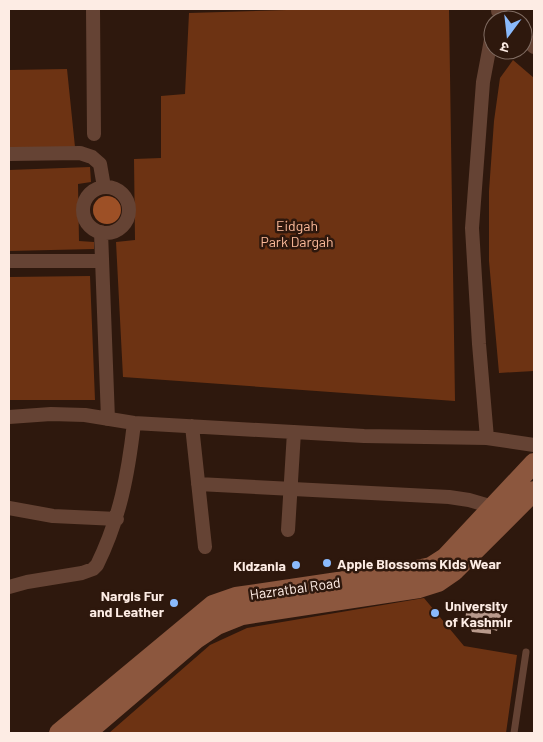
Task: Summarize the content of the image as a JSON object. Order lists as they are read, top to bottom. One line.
{"streets":{"main road":["Hazratbal Road"]},"parks":["Eidgah Park Dargah"],"places":["Apple Blossoms Kids Wear","Kidzania","Nargis Fur and Leather","University of Kashmir"],"north":"bottom"}
